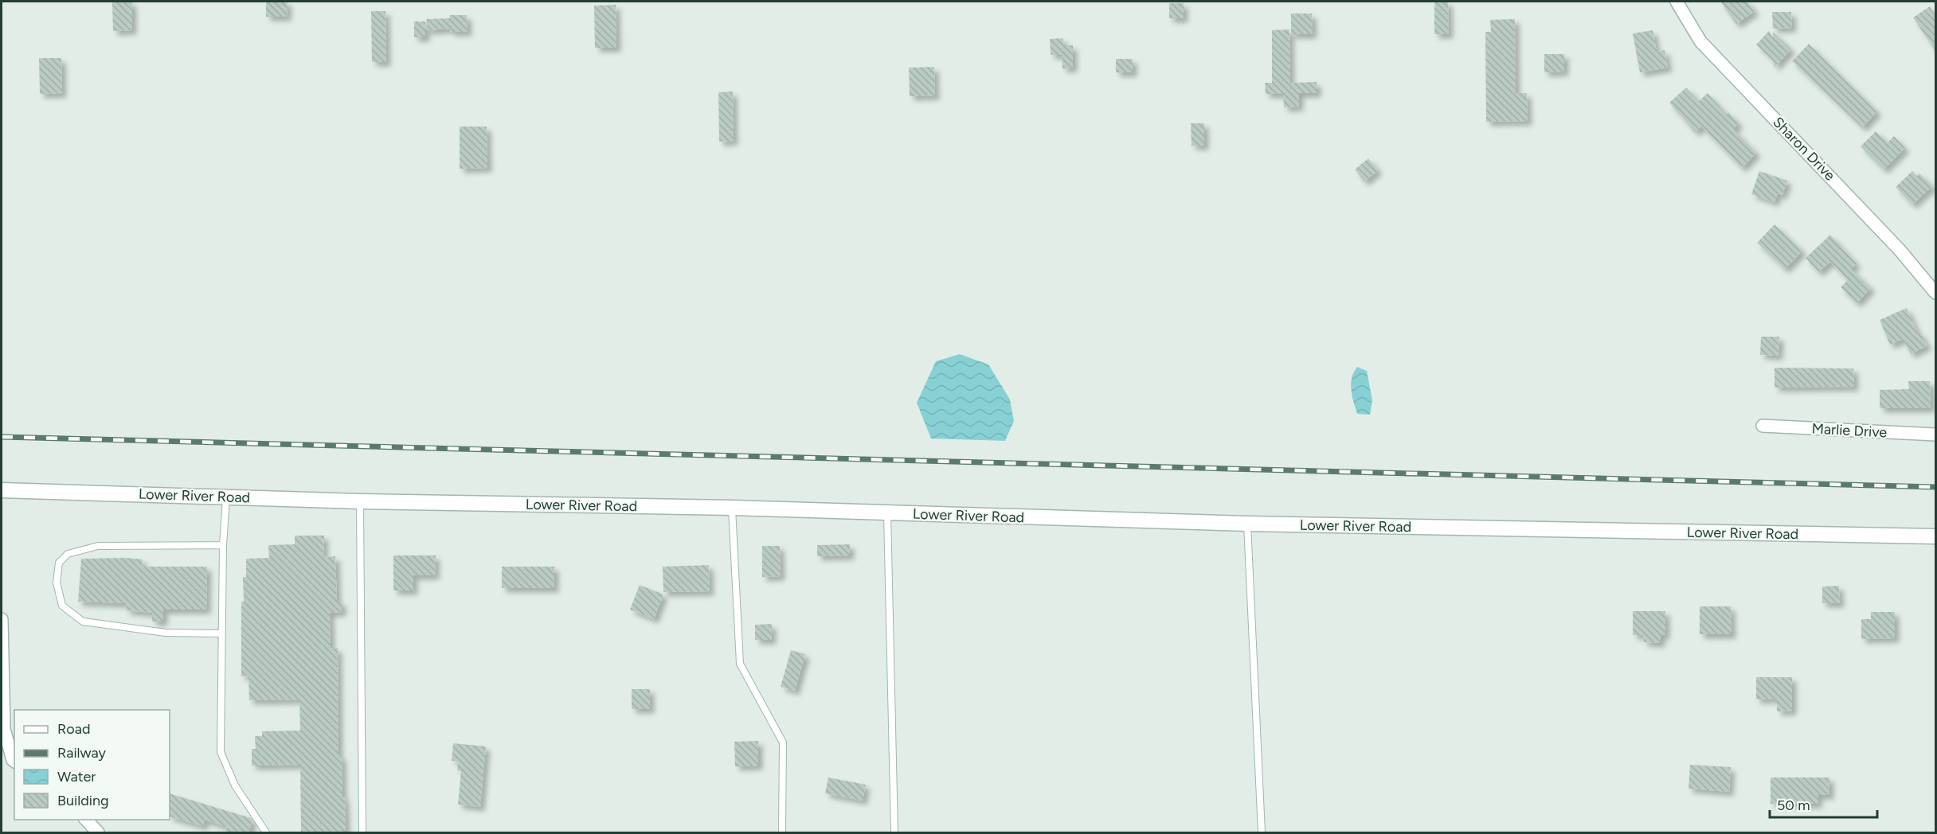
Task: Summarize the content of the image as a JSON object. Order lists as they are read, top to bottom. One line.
{"streets":{"street":["Sharon Drive","Marlie Drive","Lower River Road"]},"legend":["Road","Railway","Water","Building"],"scale_bar":"50 m"}
